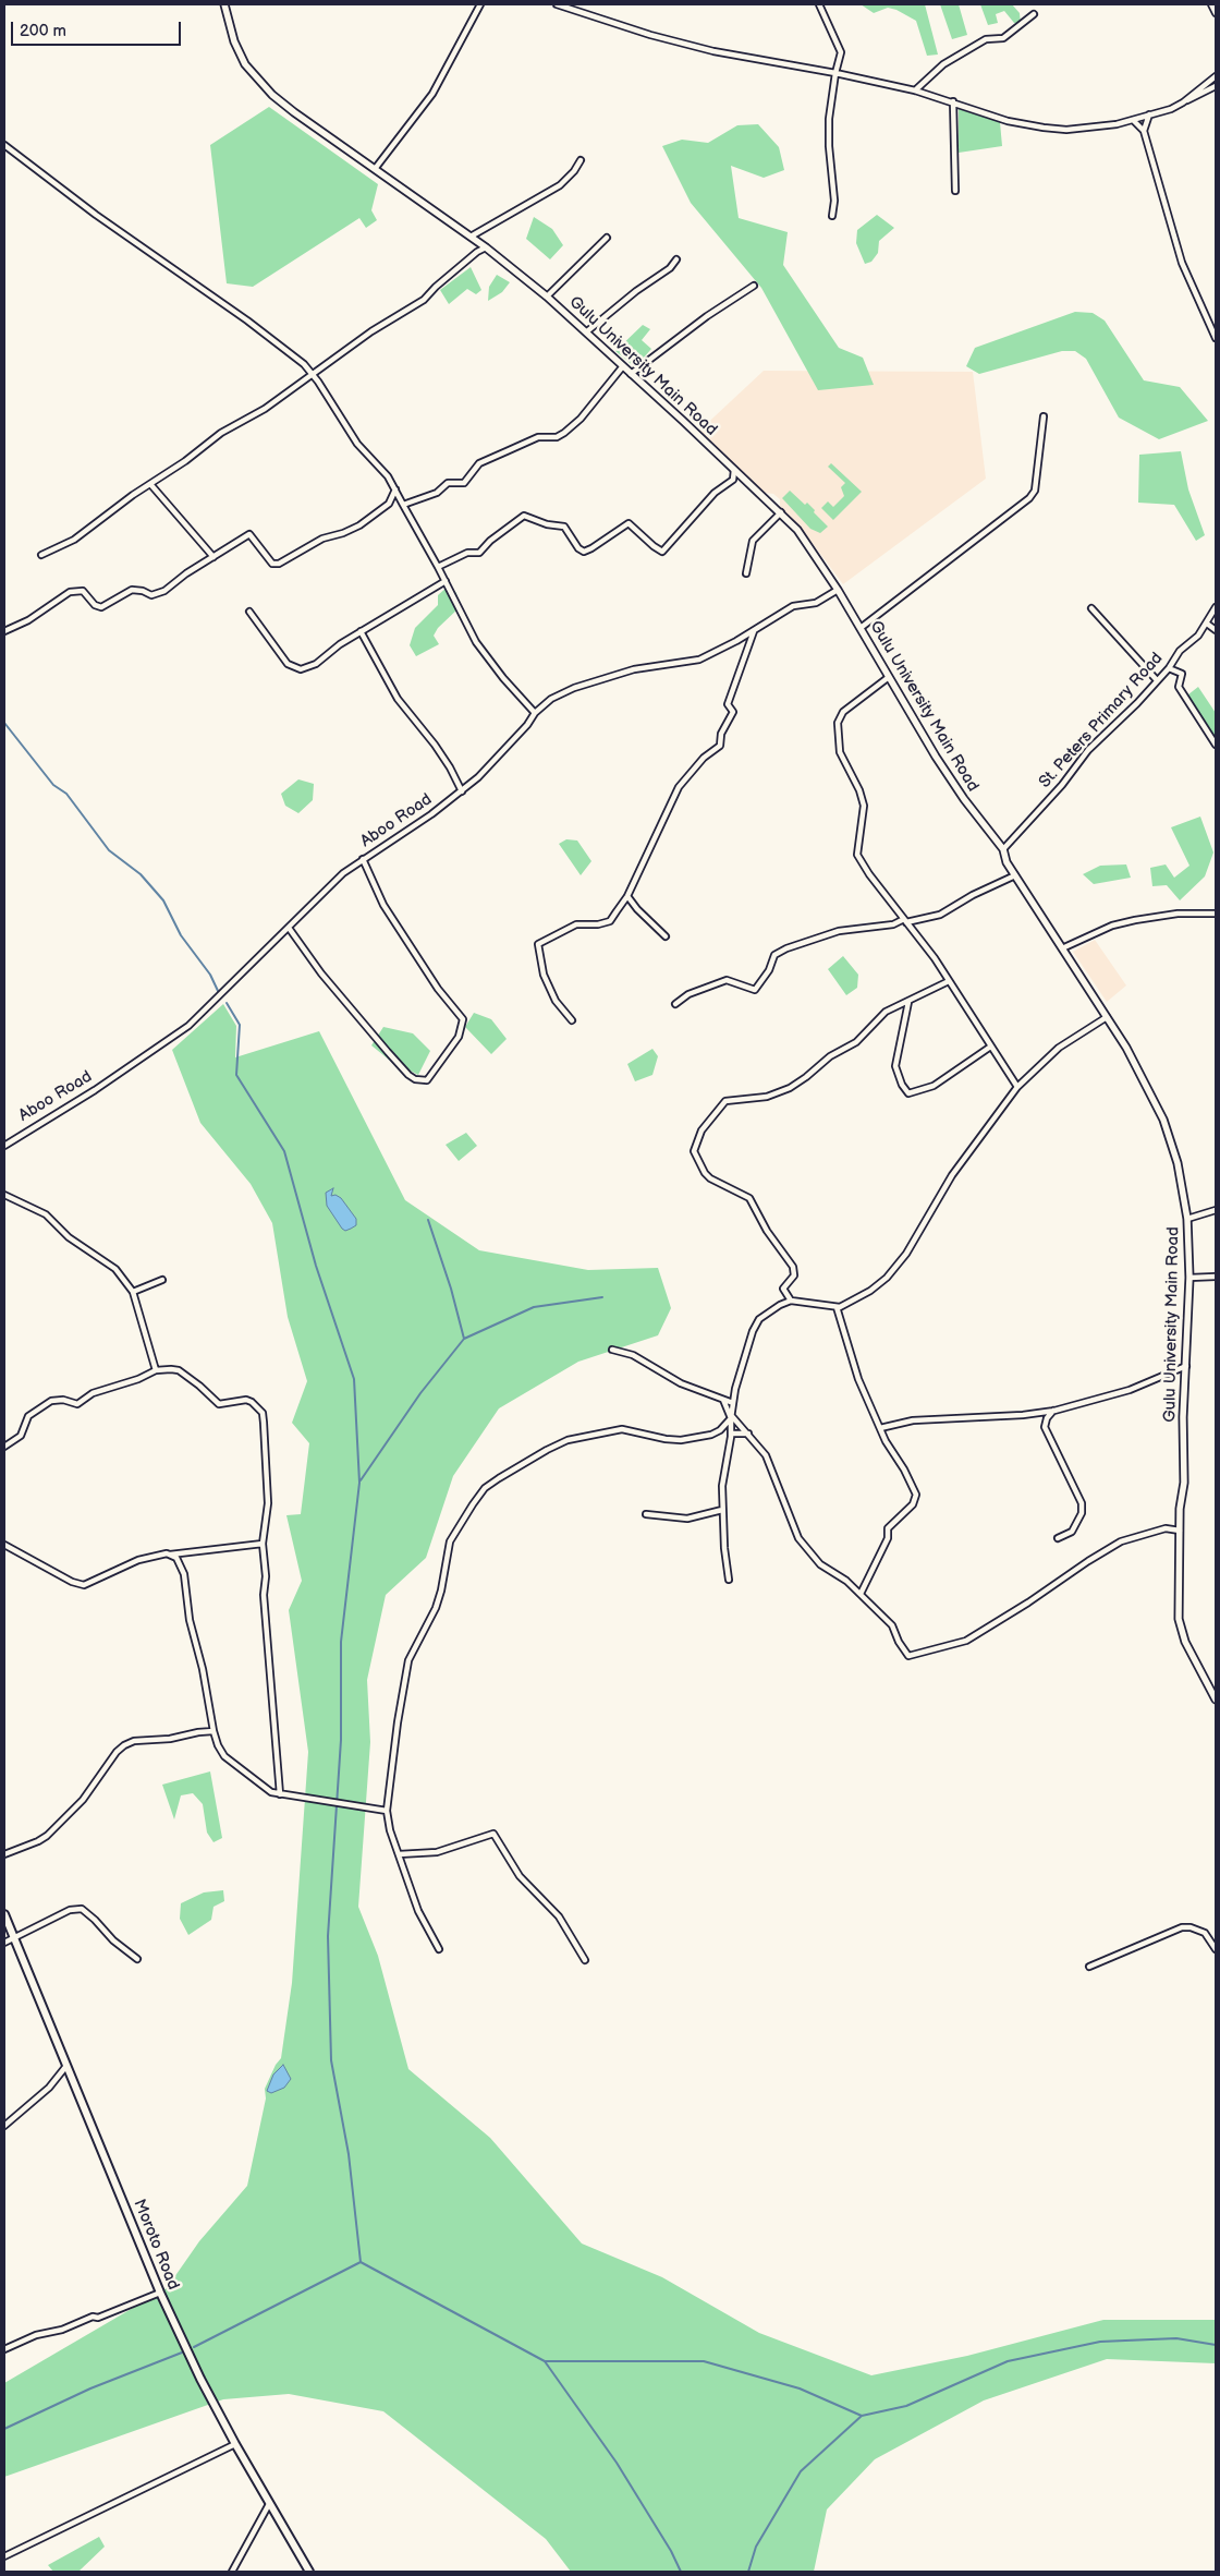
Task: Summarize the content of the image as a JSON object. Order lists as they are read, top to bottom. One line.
{"streets":{"main road":["Moroto Road"],"street":["Gulu University Main Road","St. Peters Primary Road","Aboo Road"]},"crossings":[["Gulu University Main Road","St. Peters Primary Road"],["Gulu University Main Road","Aboo Road"]],"scale_bar":"200 m"}
